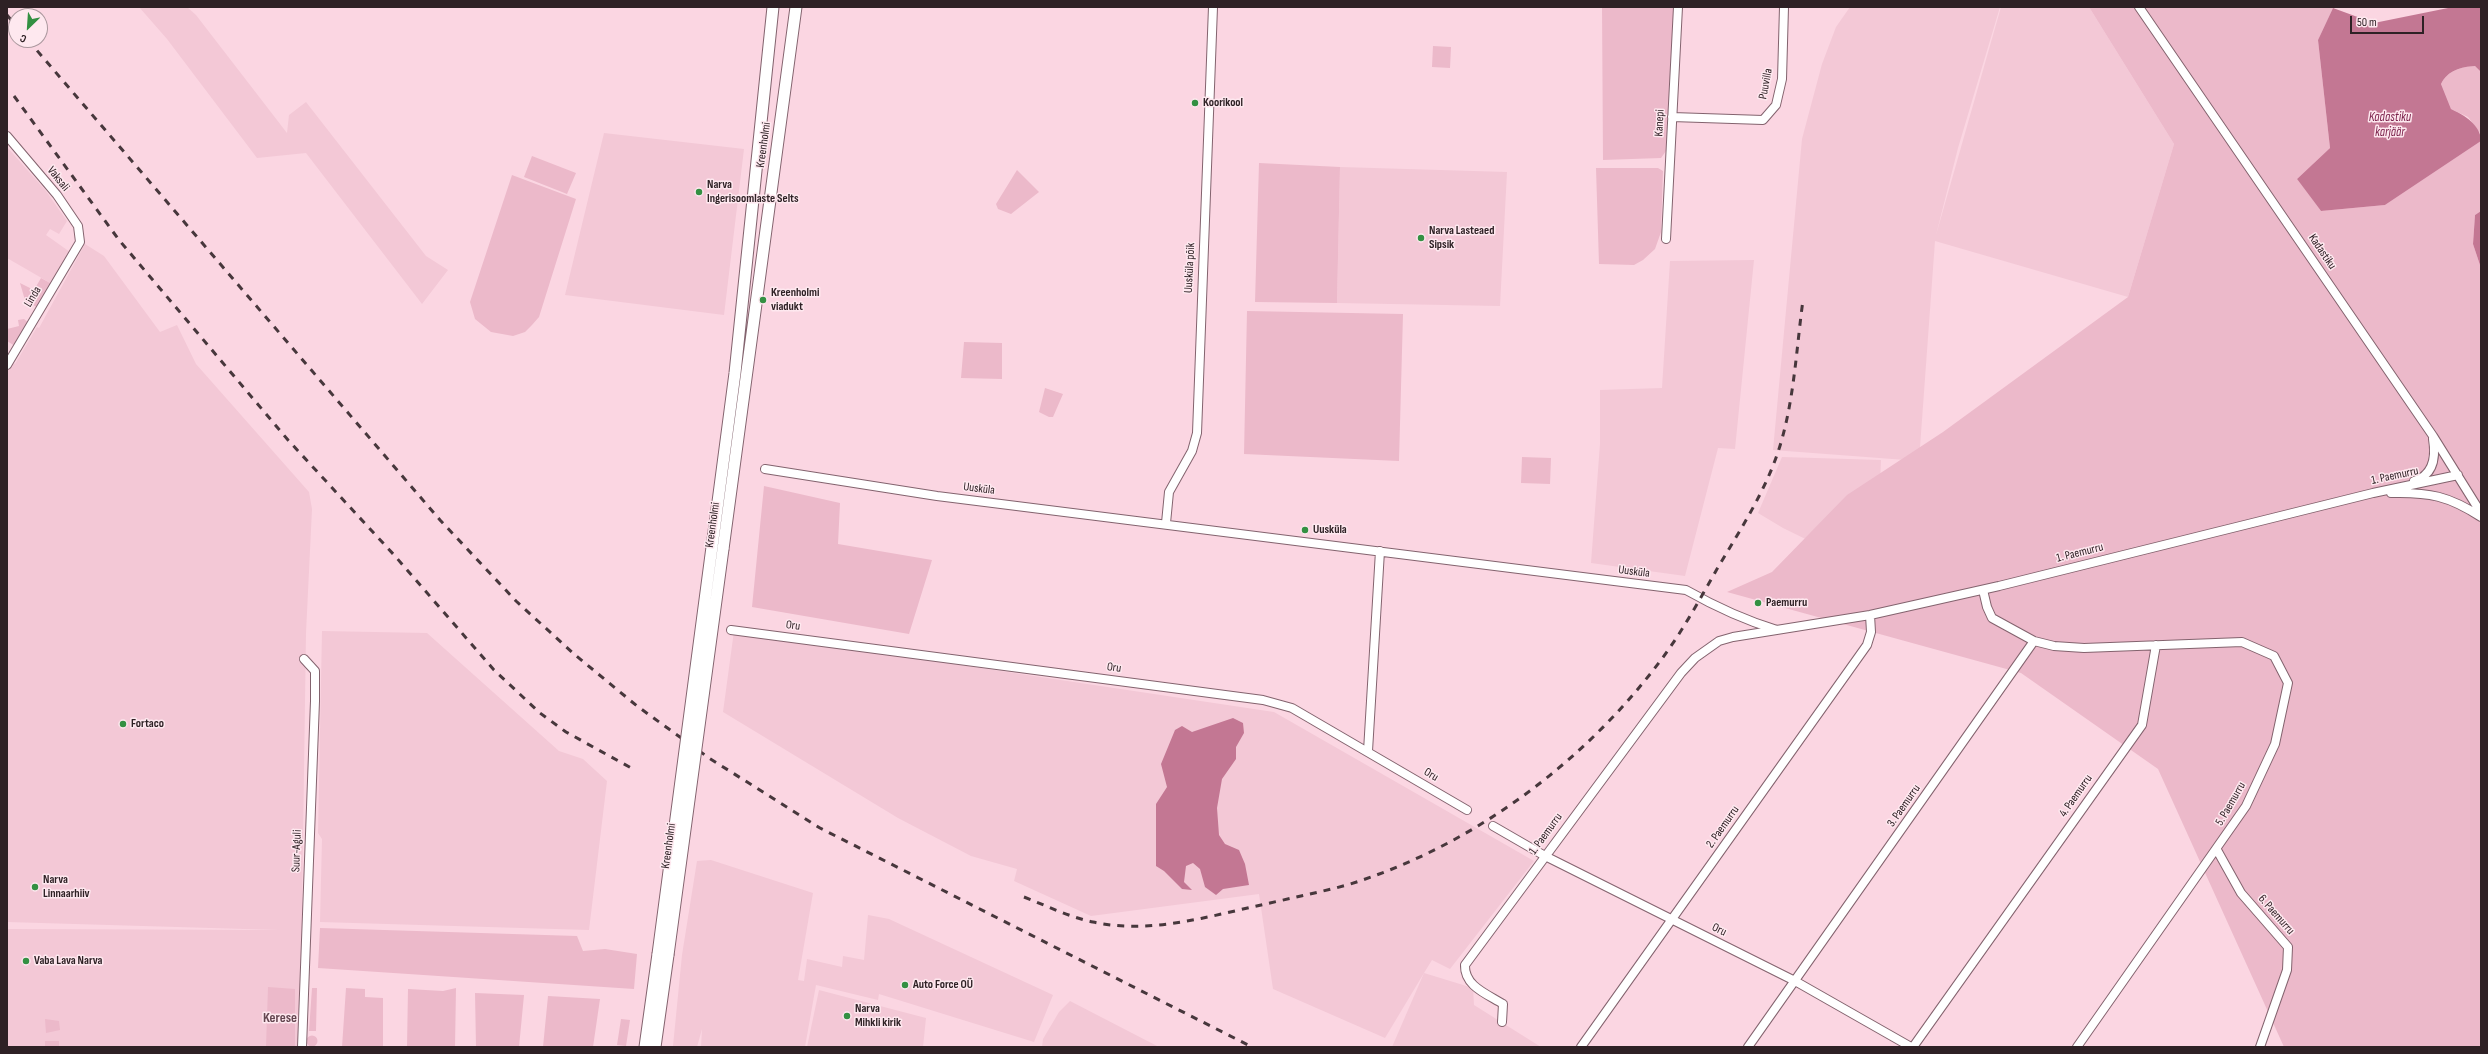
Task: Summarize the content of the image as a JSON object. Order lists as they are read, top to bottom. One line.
{"streets":{"main road":["Kreenholmi"],"street":["Puuvilla","Kanepi","Vaksali","Kadastiku","Uusküla põik","Linda","1. Paemurru","Uusküla","Oru","4. Paemurru","5. Paemurru","3. Paemurru","2. Paemurru","Suur-Aguli","6. Paemurru"]},"crossings":[["Puuvilla","Kanepi"],["Vaksali","Linda"],["Kadastiku","1. Paemurru"],["Uusküla põik","Uusküla"],["1. Paemurru","Uusküla"],["1. Paemurru","Oru"],["1. Paemurru","2. Paemurru"],["Oru","4. Paemurru"],["Oru","3. Paemurru"],["Oru","2. Paemurru"],["4. Paemurru","5. Paemurru"],["5. Paemurru","6. Paemurru"]],"districts":["Kerese"],"water":["Kadastiku karjäär"],"places":["Koorikool","Narva Ingerisoomlaste Selts","Narva Lasteaed Sipsik","Kreenholmi viadukt","Uusküla","Paemurru","Fortaco","Narva Linnaarhiiv","Vaba Lava Narva","Auto Force OÜ","Narva Mihkli kirik"],"scale_bar":"50 m","north":"bottom left"}
